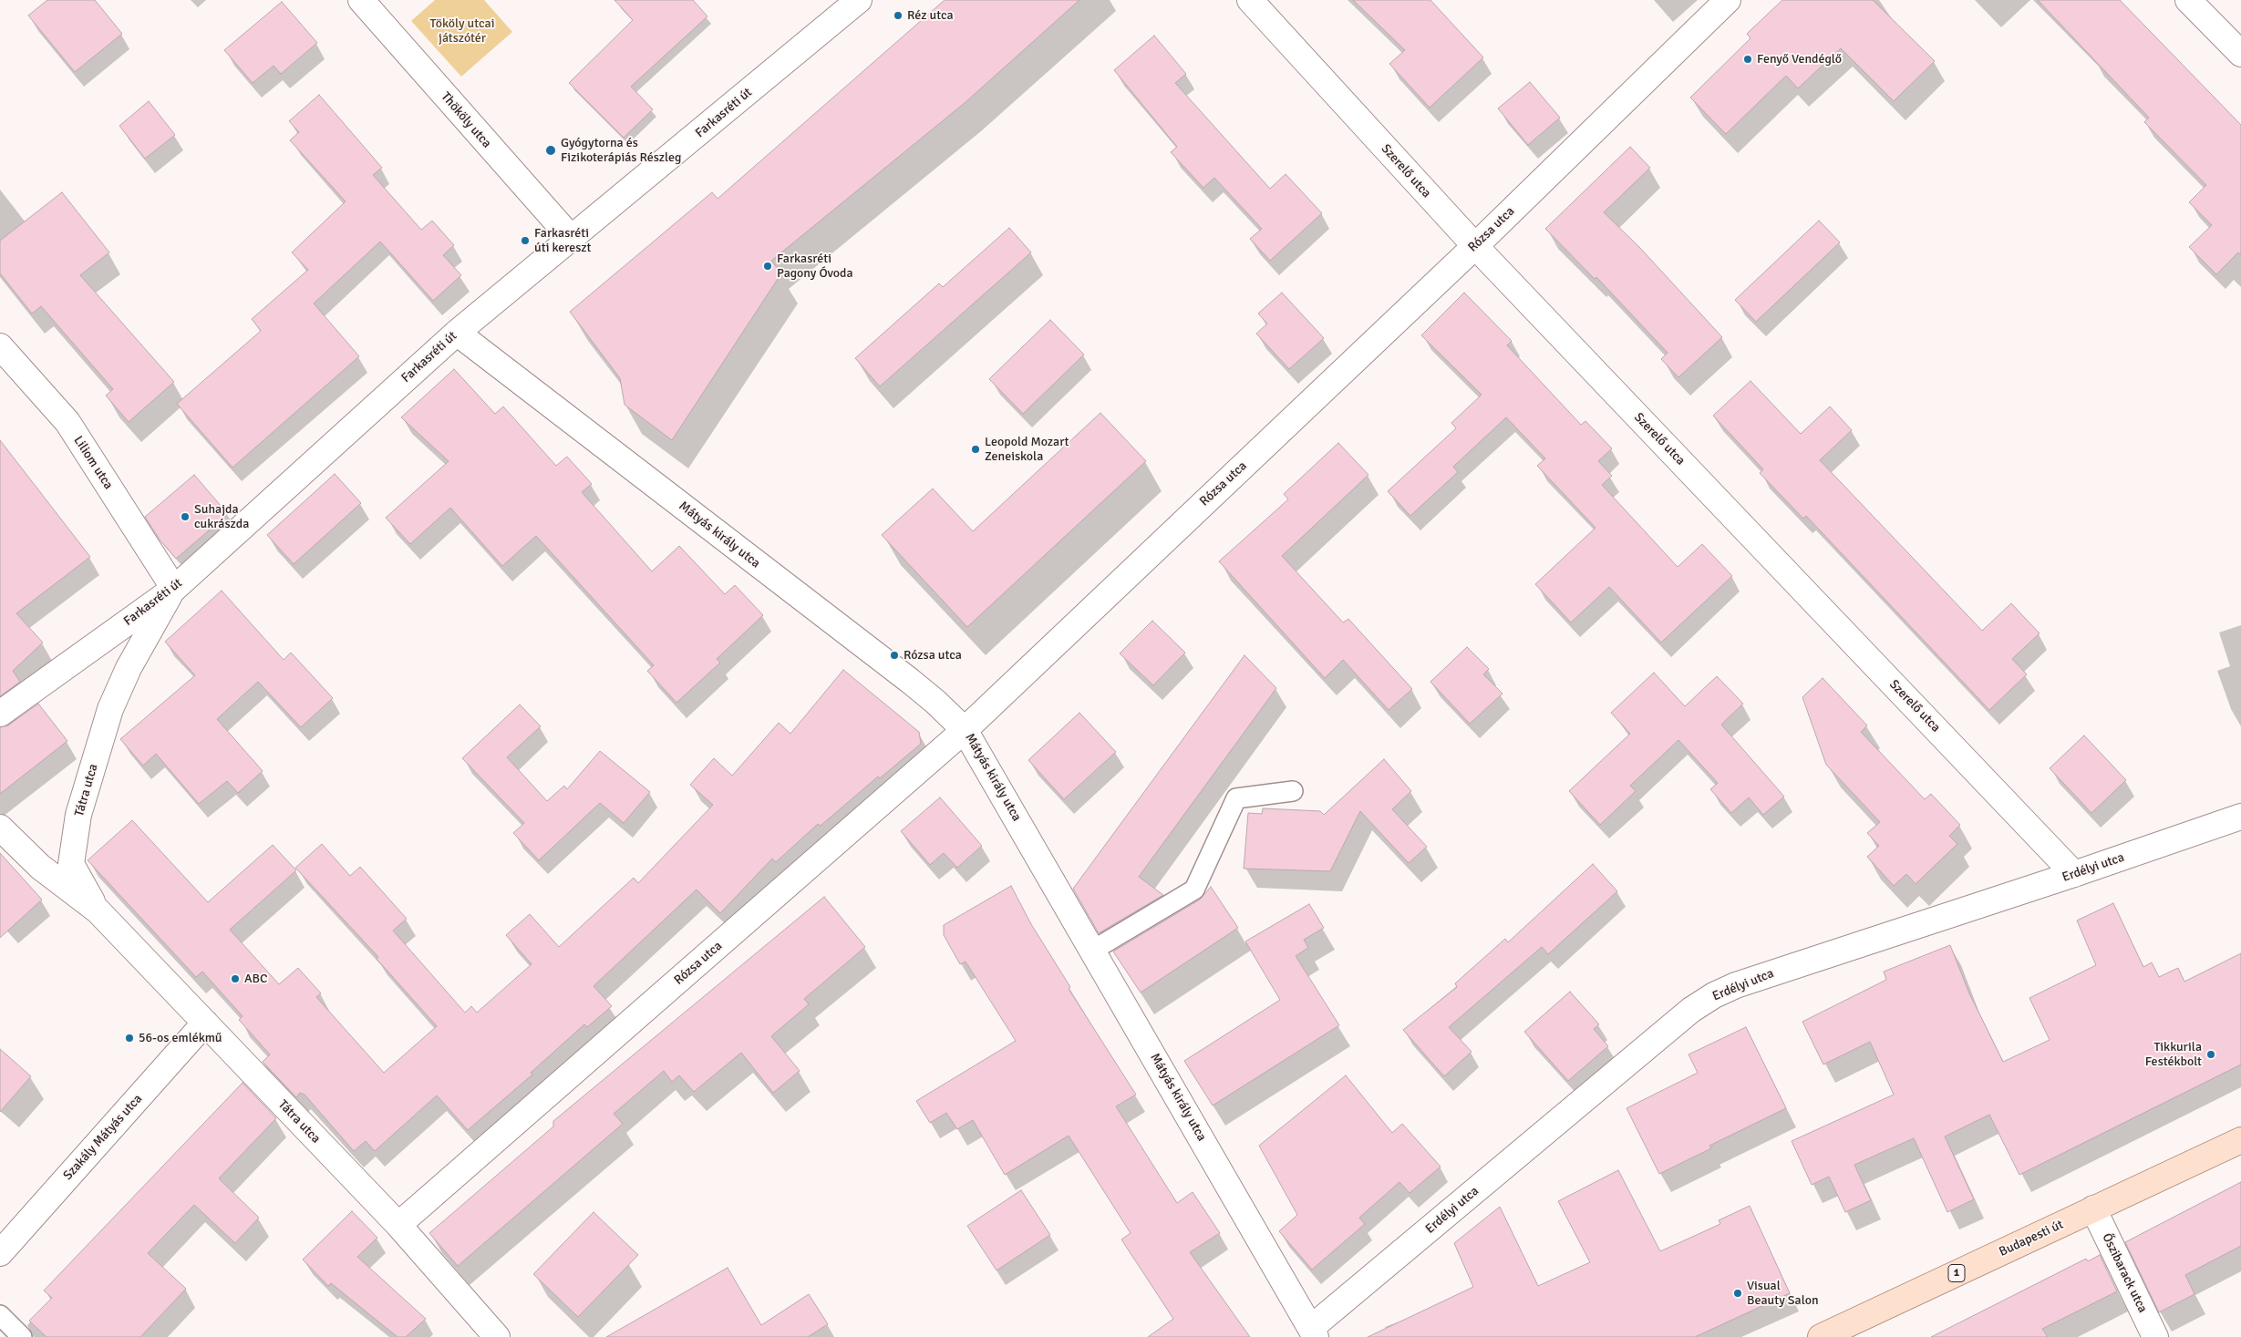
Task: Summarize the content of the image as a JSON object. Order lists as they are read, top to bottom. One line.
{"streets":{"main road":["Budapesti út","1"],"street":["Farkasréti út","Thököly utca","Szerelő utca","Rózsa utca","Liliom utca","Mátyás király utca","Tátra utca","Erdélyi utca","Szakály Mátyás utca","Őszibarack utca"]},"crossings":[["Farkasréti út","Thököly utca"],["Farkasréti út","Liliom utca"],["Farkasréti út","Mátyás király utca"],["Farkasréti út","Tátra utca"],["Szerelő utca","Rózsa utca"],["Szerelő utca","Erdélyi utca"],["Rózsa utca","Mátyás király utca"],["Rózsa utca","Tátra utca"],["Liliom utca","Tátra utca"],["Mátyás király utca","Erdélyi utca"],["Tátra utca","Szakály Mátyás utca"],["Budapesti út","Őszibarack utca"]],"parks":["Tököly utcai játszótér"],"places":["Réz utca","Fenyő Vendéglő","Gyógytorna és Fizikoterápiás Részleg","Farkasréti úti kereszt","Farkasréti Pagony Óvoda","Leopold Mozart Zeneiskola","Suhajda cukrászda","Rózsa utca","ABC","56-os emlékmű","Tikkurila Festékbolt","Visual Beauty Salon"]}
